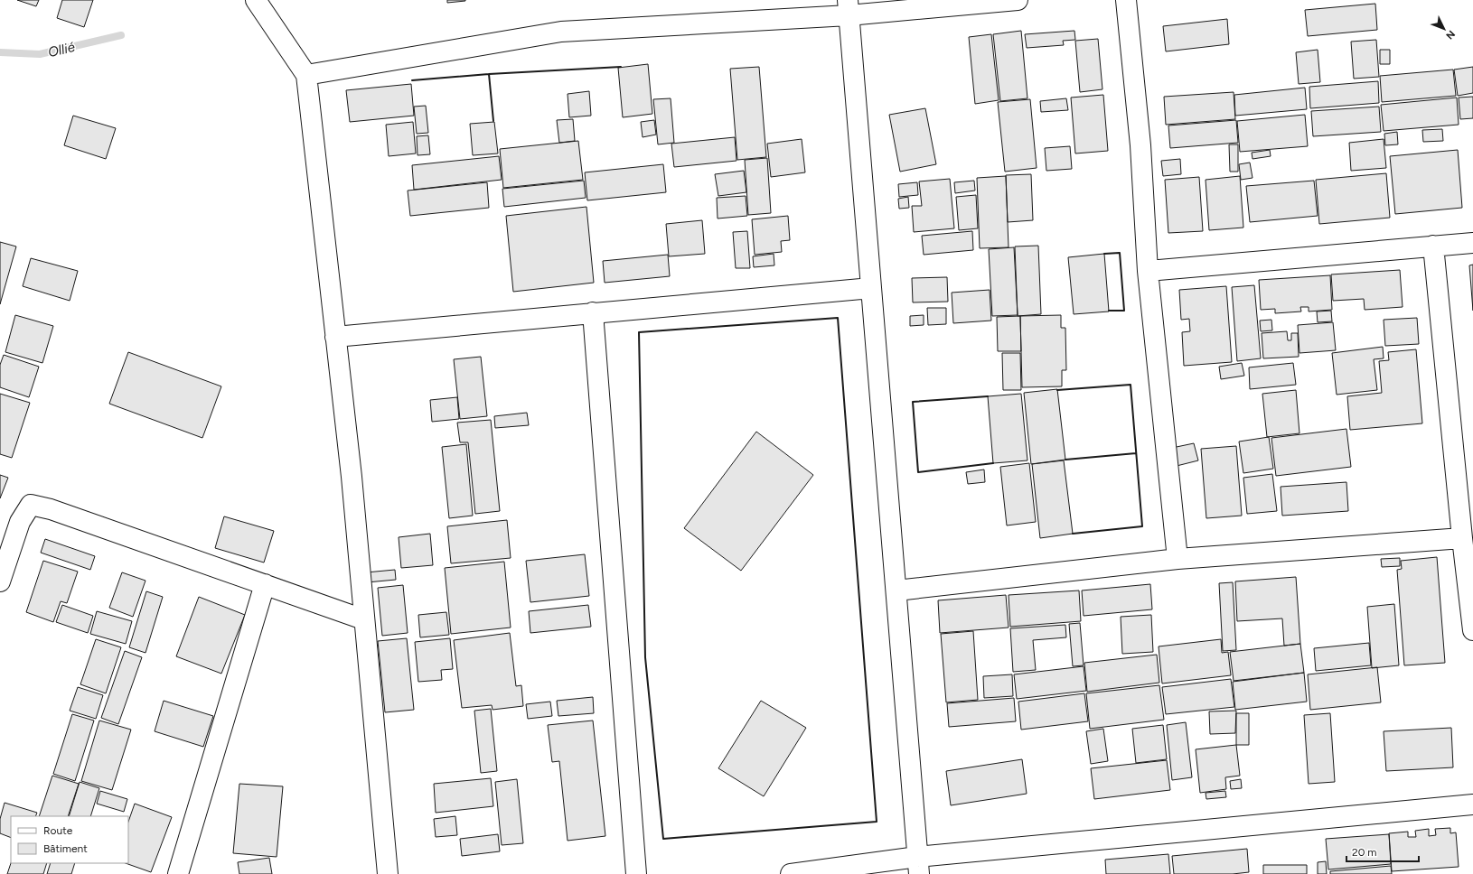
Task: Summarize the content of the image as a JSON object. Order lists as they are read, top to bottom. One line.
{"water":["Ollié"],"legend":["Route","Bâtiment"],"scale_bar":"20 m","north":"bottom right"}
